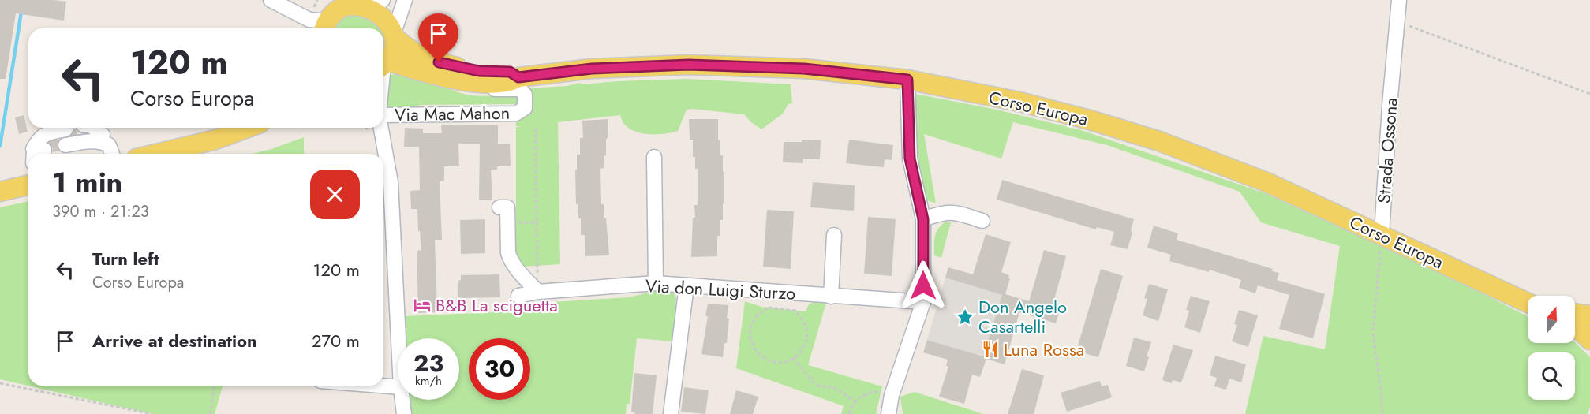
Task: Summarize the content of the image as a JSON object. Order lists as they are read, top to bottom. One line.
{"streets":{"main road":["Corso Europa"],"street":["Via Mac Mahon","Strada Ossona","Via don Luigi Sturzo"]},"crossings":[["Corso Europa","Via Mac Mahon"],["Corso Europa","Strada Ossona"]],"places":{"hotel":["B&B La sciguetta"],"place":["Don Angelo Casartelli"],"restaurant":["Luna Rossa"]},"north":"top","page":{"turn":["120 m","Corso Europa"],"heading":["1 min","390 m · 21:23"],"list":[{"name":"Turn left","note":"Corso Europa","value":"120 m"},{"name":"Arrive at destination","value":"270 m"}],"speed":"23 km/h","limit":"30"}}
